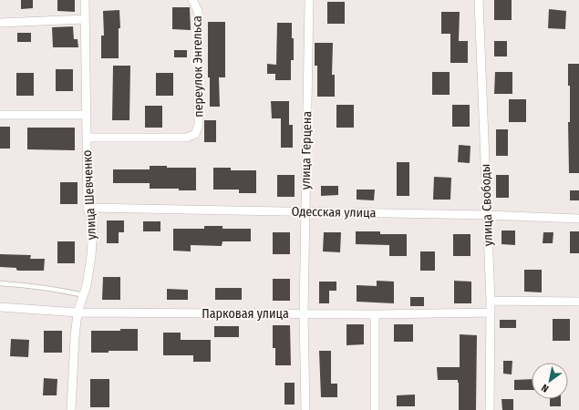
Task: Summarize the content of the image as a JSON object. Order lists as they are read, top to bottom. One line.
{"streets":{"street":["переулок Энгельса","улица Герцена","улица Шевченко","улица Свободы","Одесская улица","Парковая улица"]},"crossings":[["переулок Энгельса","улица Шевченко"],["улица Герцена","Одесская улица"],["улица Герцена","Парковая улица"],["улица Шевченко","Одесская улица"],["улица Шевченко","Парковая улица"],["улица Свободы","Одесская улица"],["улица Свободы","Парковая улица"]],"north":"bottom left"}
